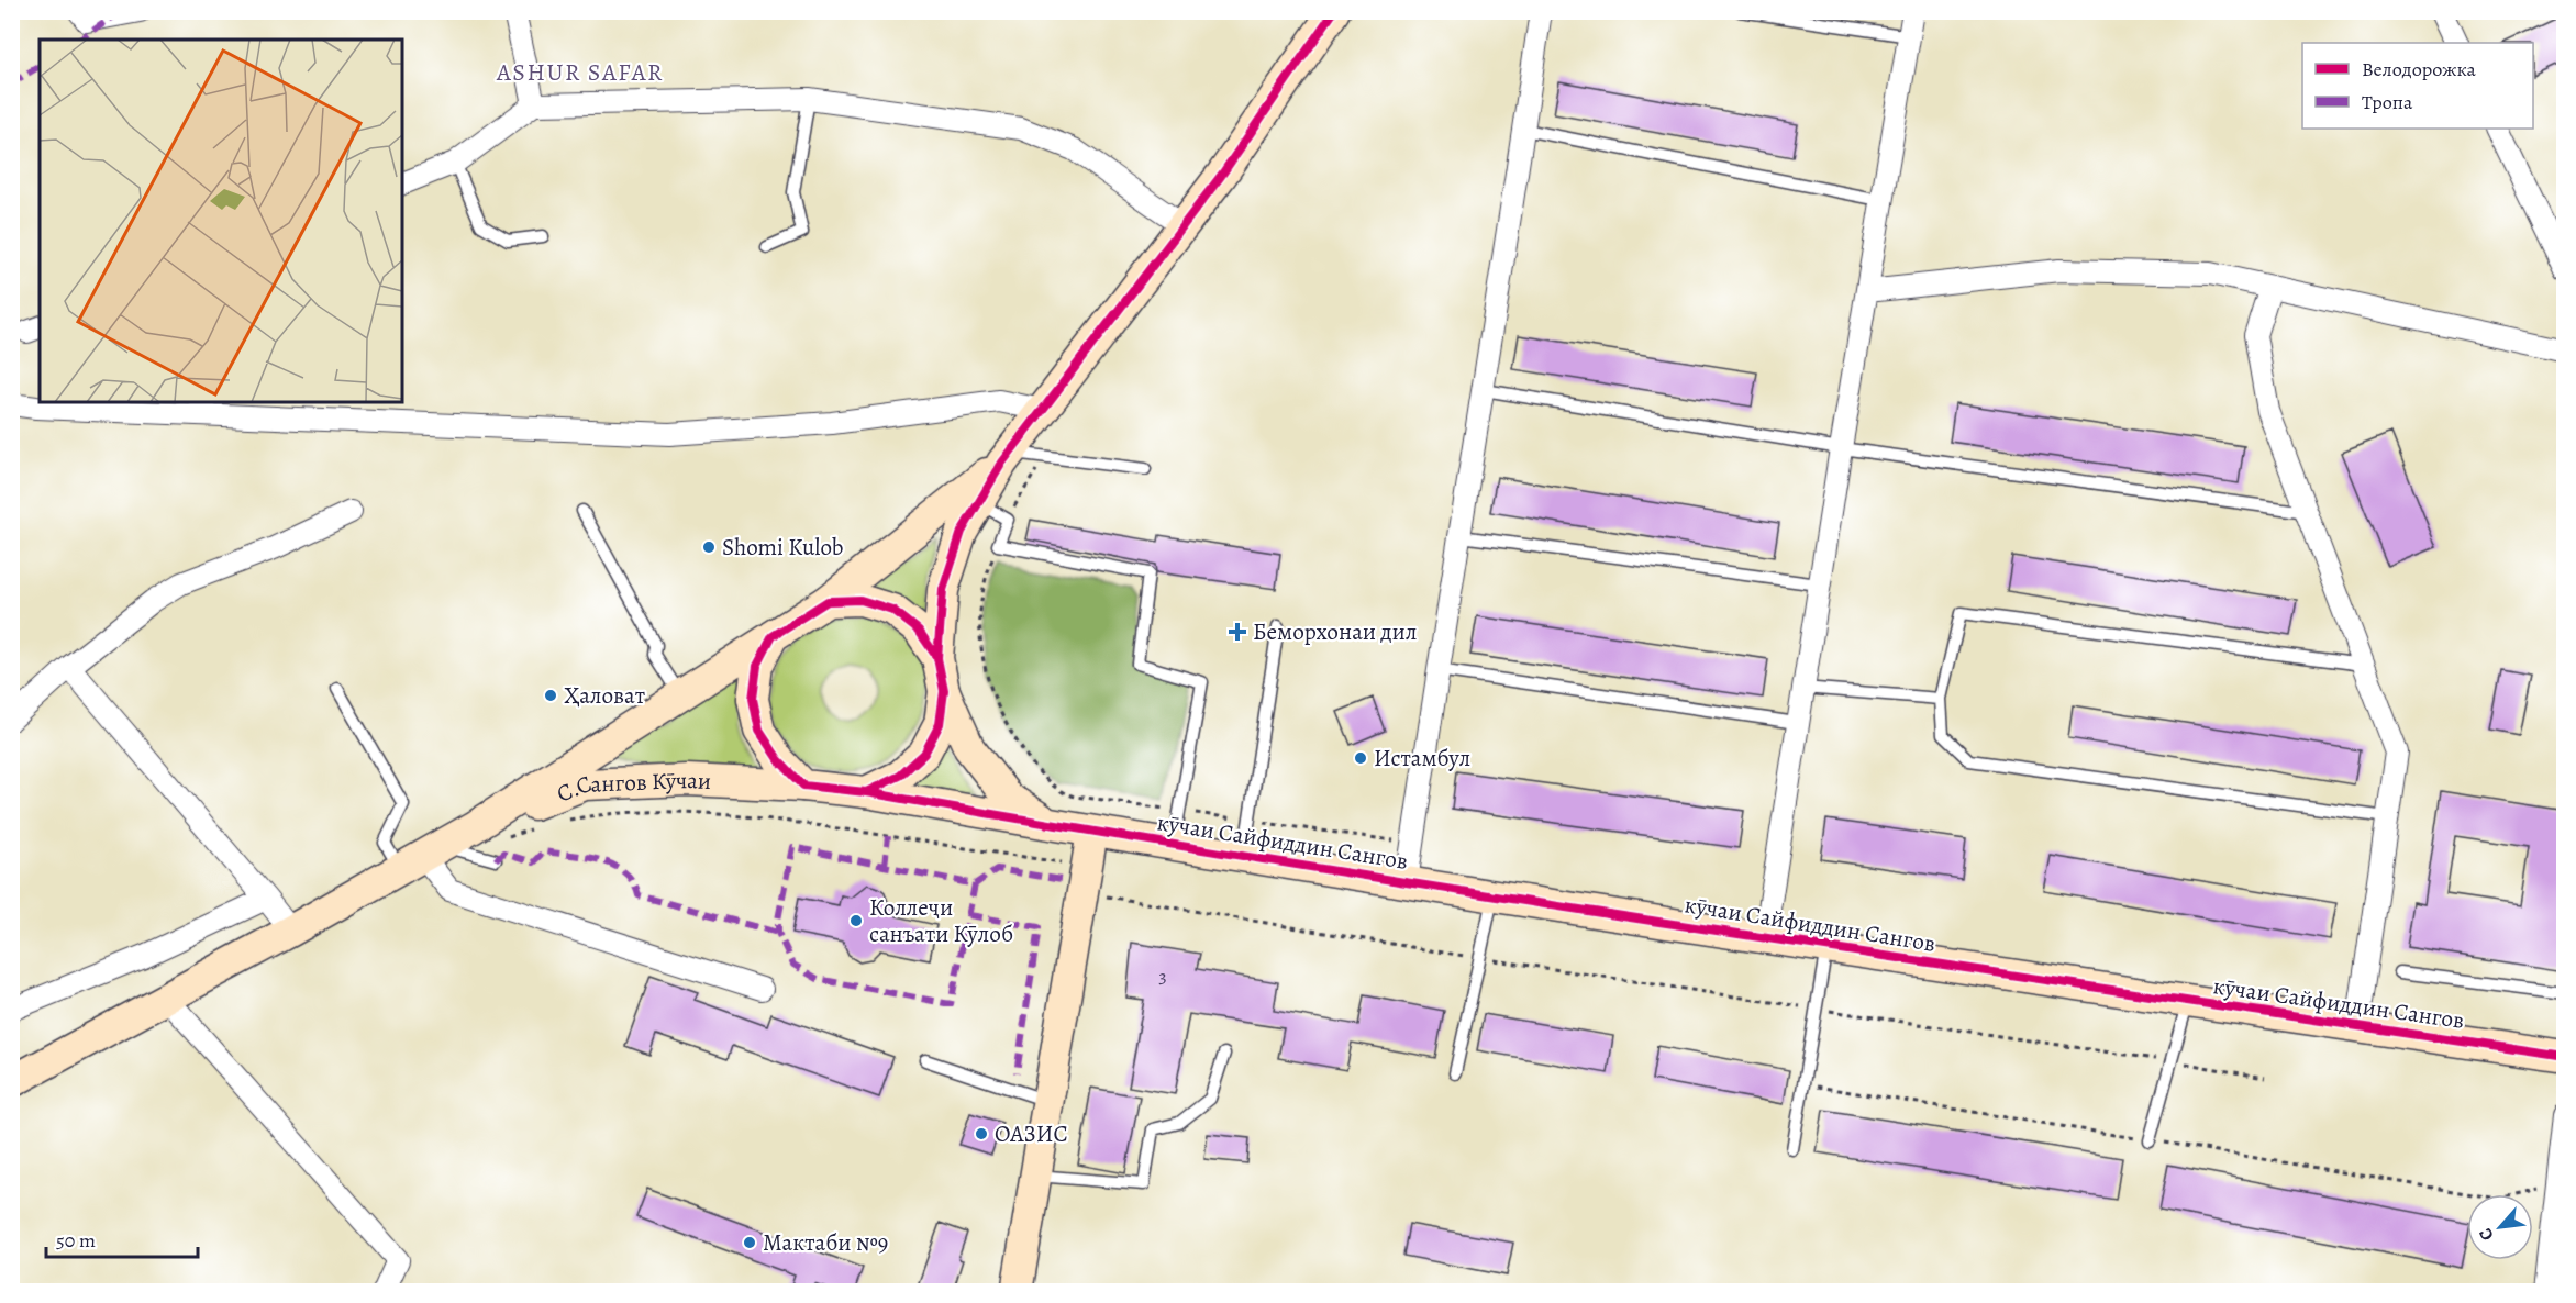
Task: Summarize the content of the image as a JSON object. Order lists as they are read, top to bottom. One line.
{"streets":{"street":["С.Сангов Кӯчаи","кӯчаи Сайфиддин Сангов"]},"districts":["ASHUR SAFAR"],"places":{"other":["Shomi Kulob","Ҳаловат","Истамбул","Коллеҷи санъати Кӯлоб","ОАЗИС","Мактаби №9"],"health":["Беморхонаи дил"]},"house_numbers":["3"],"legend":["Велодорожка","Тропа"],"scale_bar":"50 m","north":"bottom left"}
